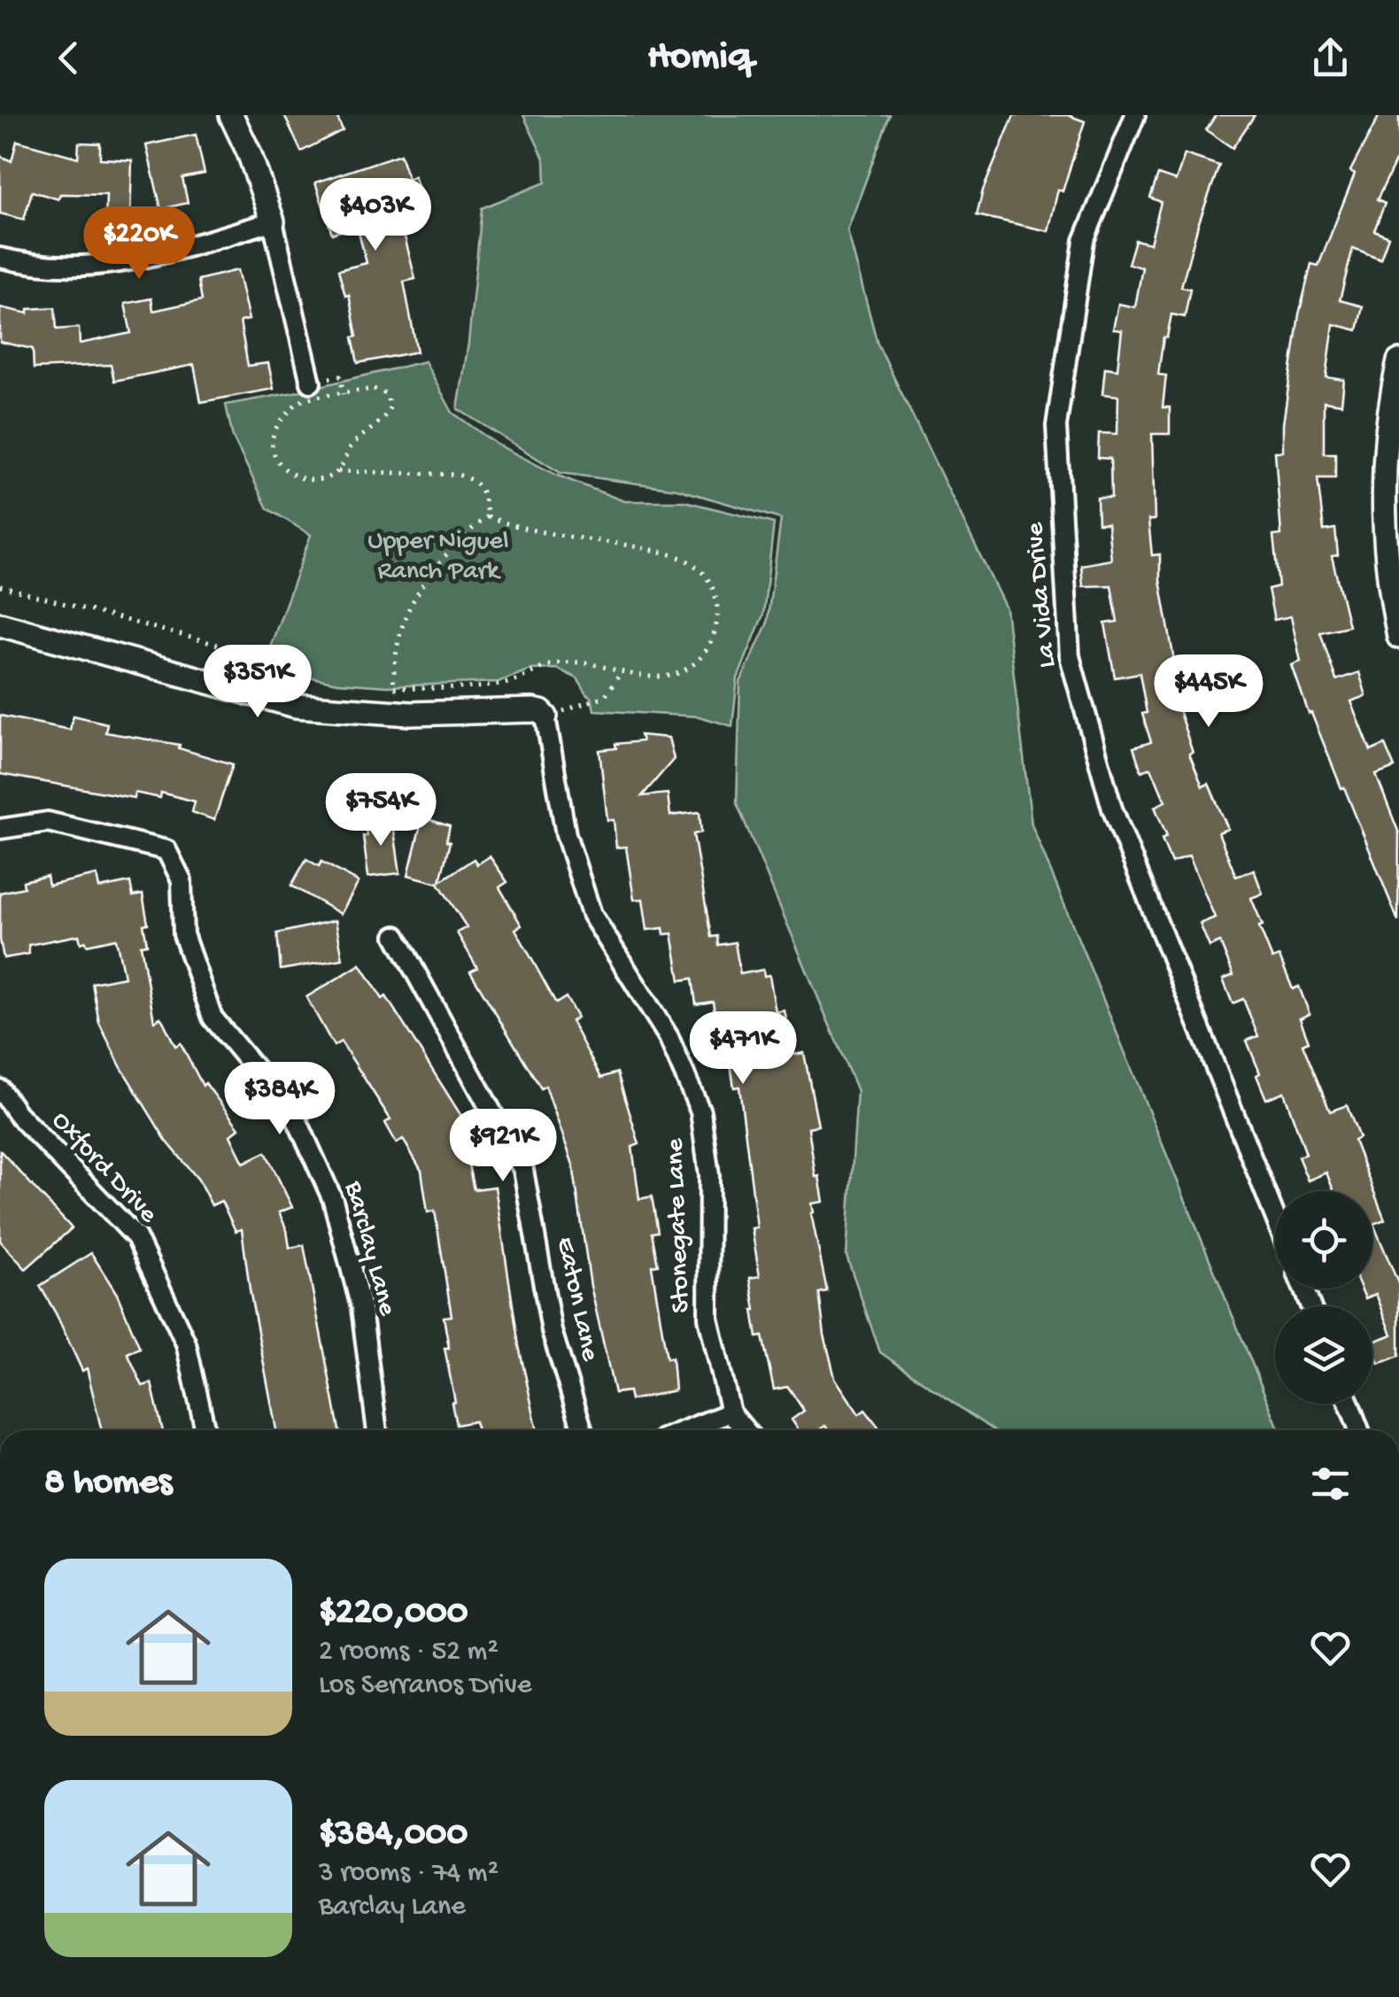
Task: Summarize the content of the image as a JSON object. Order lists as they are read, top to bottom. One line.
{"streets":{"street":["La Vida Drive","Oxford Drive","Stonegate Lane","Barclay Lane","Eaton Lane"]},"parks":["Upper Niguel Ranch Park"],"page":{"header":"Homiq","price":["$403K","$220K","$351K","$445K","$754K","$471K","$384K","$921K"],"heading":"8 homes","list":[{"name":"$220,000","note":"2 rooms · 52 m² · Los Serranos Drive"},{"name":"$384,000","note":"3 rooms · 74 m² · Barclay Lane"}]}}
